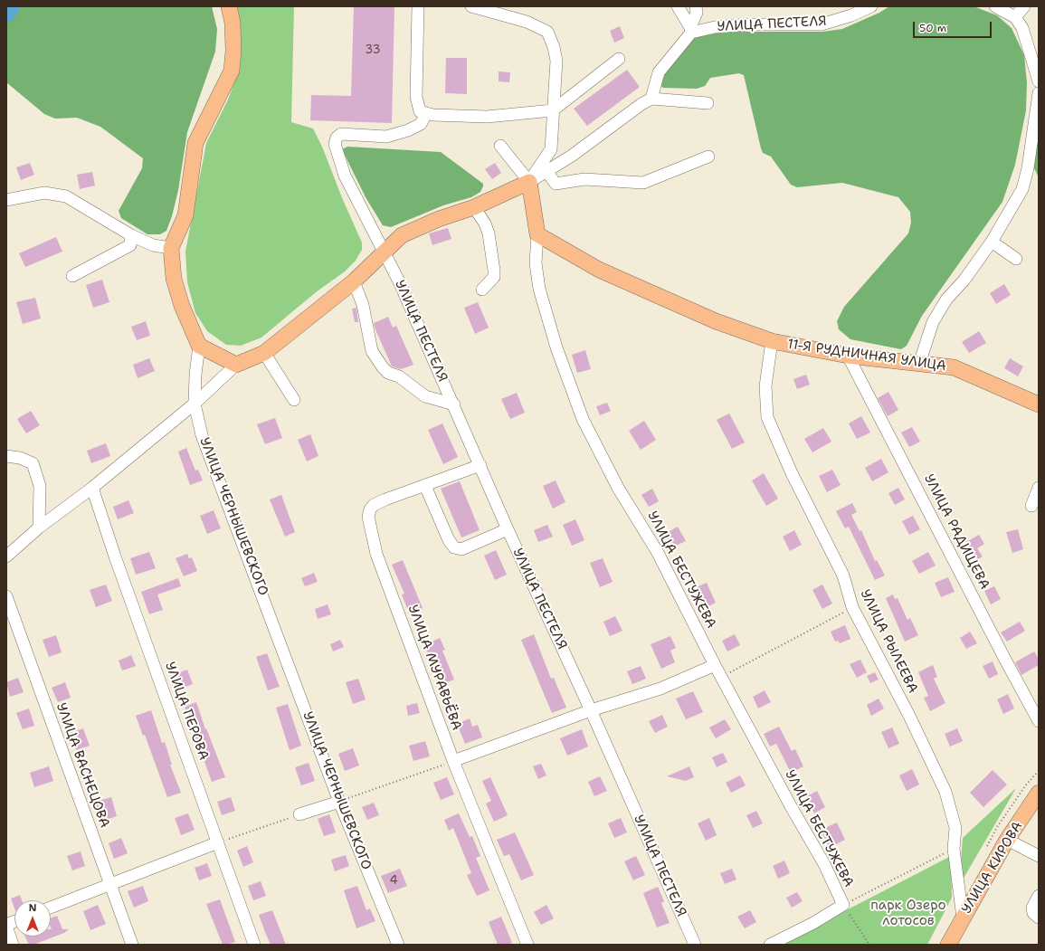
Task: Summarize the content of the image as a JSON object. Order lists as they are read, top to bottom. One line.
{"streets":{"main road":["11-Я РУДНИЧНАЯ УЛИЦА","УЛИЦА КИРОВА"],"street":["УЛИЦА ПЕСТЕЛЯ","УЛИЦА ЧЕРНЫШЕВСКОГО","УЛИЦА РАДИЩЕВА","УЛИЦА БЕСТУЖЕВА","УЛИЦА РЫЛЕЕВА","УЛИЦА МУРАВЬЁВА","УЛИЦА ПЕРОВА","УЛИЦА ВАСНЕЦОВА"]},"crossings":[["УЛИЦА ПЕСТЕЛЯ","УЛИЦА МУРАВЬЁВА"],["11-Я РУДНИЧНАЯ УЛИЦА","УЛИЦА РАДИЩЕВА"],["11-Я РУДНИЧНАЯ УЛИЦА","УЛИЦА БЕСТУЖЕВА"],["11-Я РУДНИЧНАЯ УЛИЦА","УЛИЦА РЫЛЕЕВА"],["УЛИЦА РЫЛЕЕВА","УЛИЦА КИРОВА"]],"parks":["парк Озеро лотосов"],"house_numbers":["33","4"],"scale_bar":"50 m","north":"top"}
